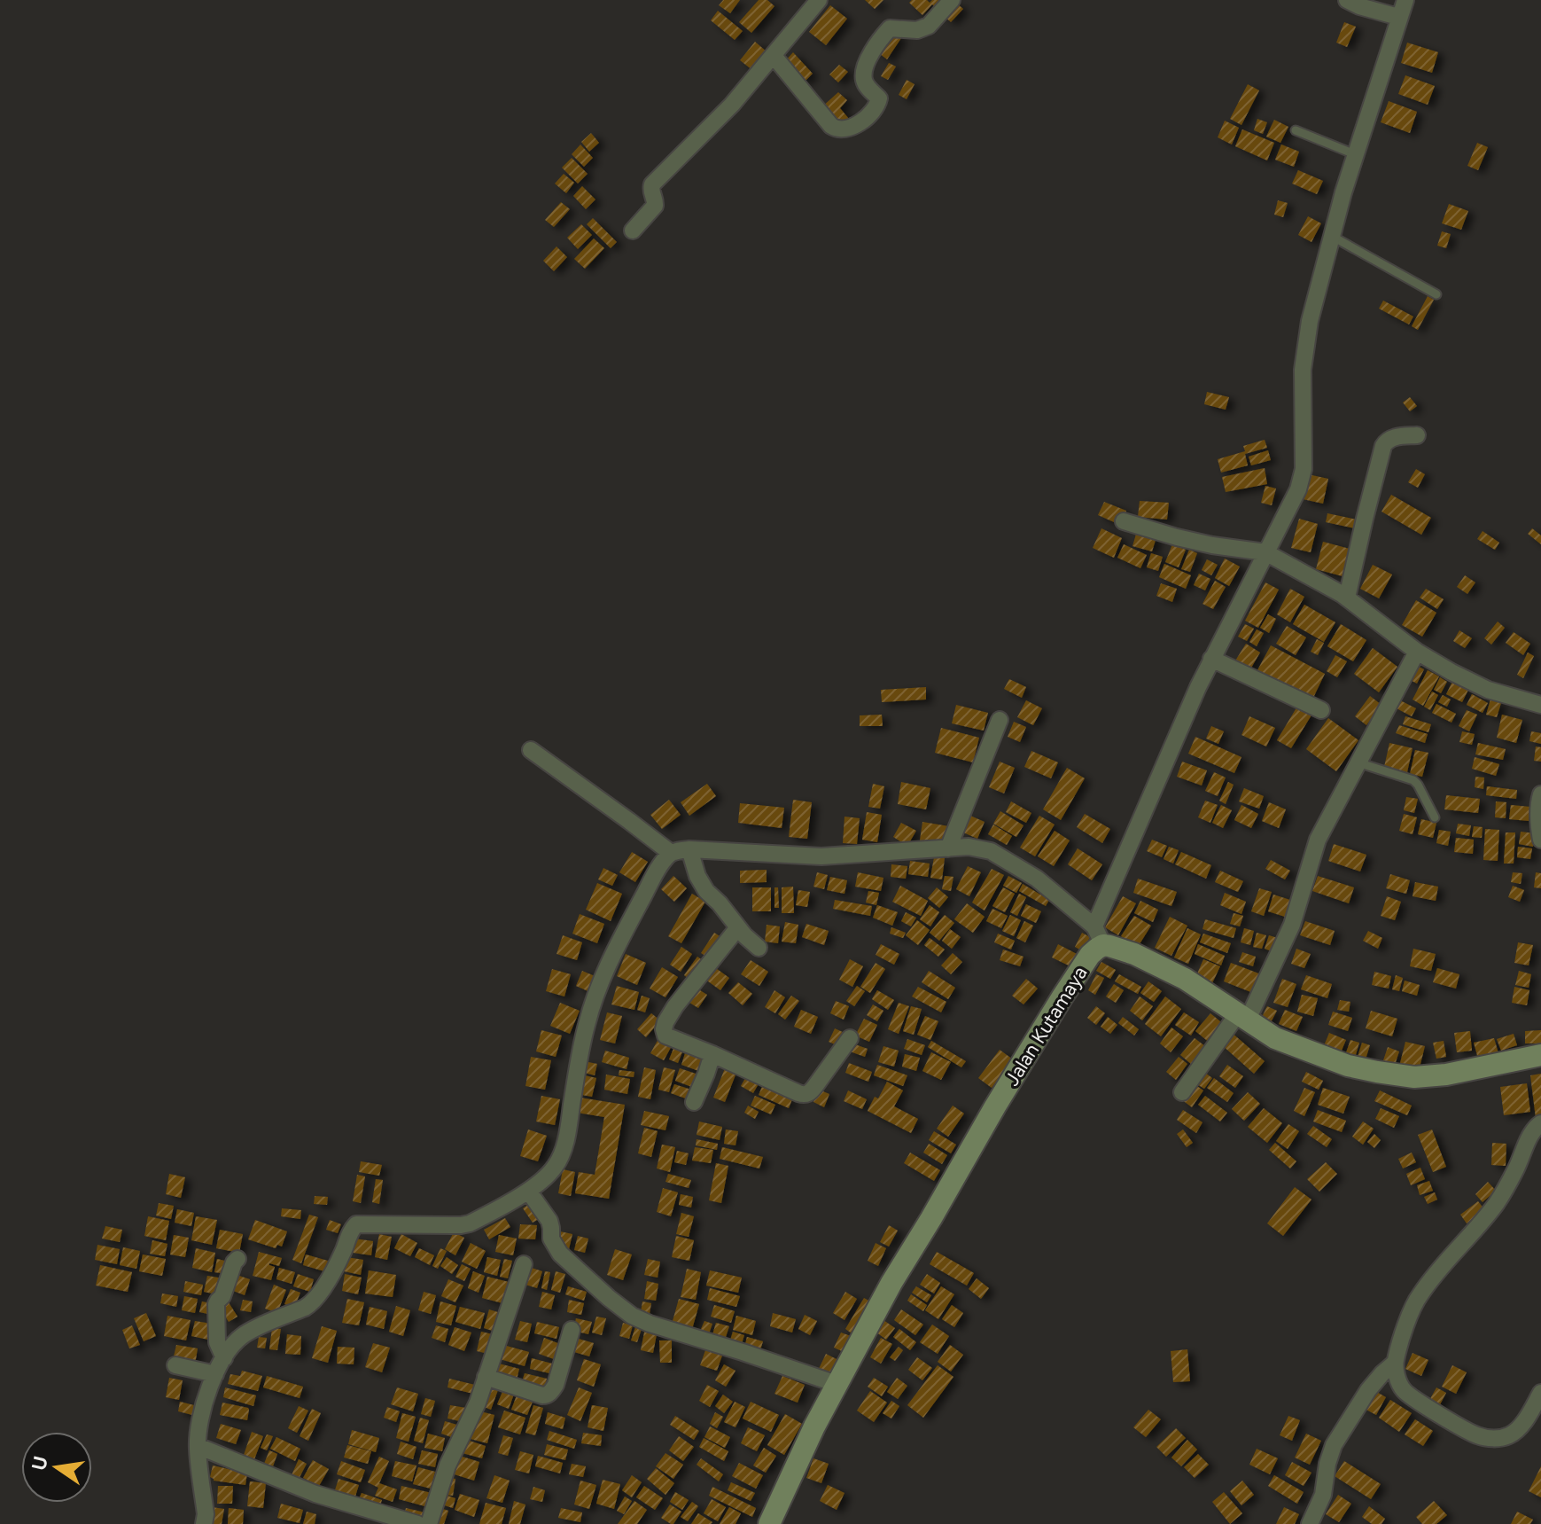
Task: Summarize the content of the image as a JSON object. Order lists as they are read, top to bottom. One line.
{"streets":{"main road":["Jalan Kutamaya"]},"north":"left"}
